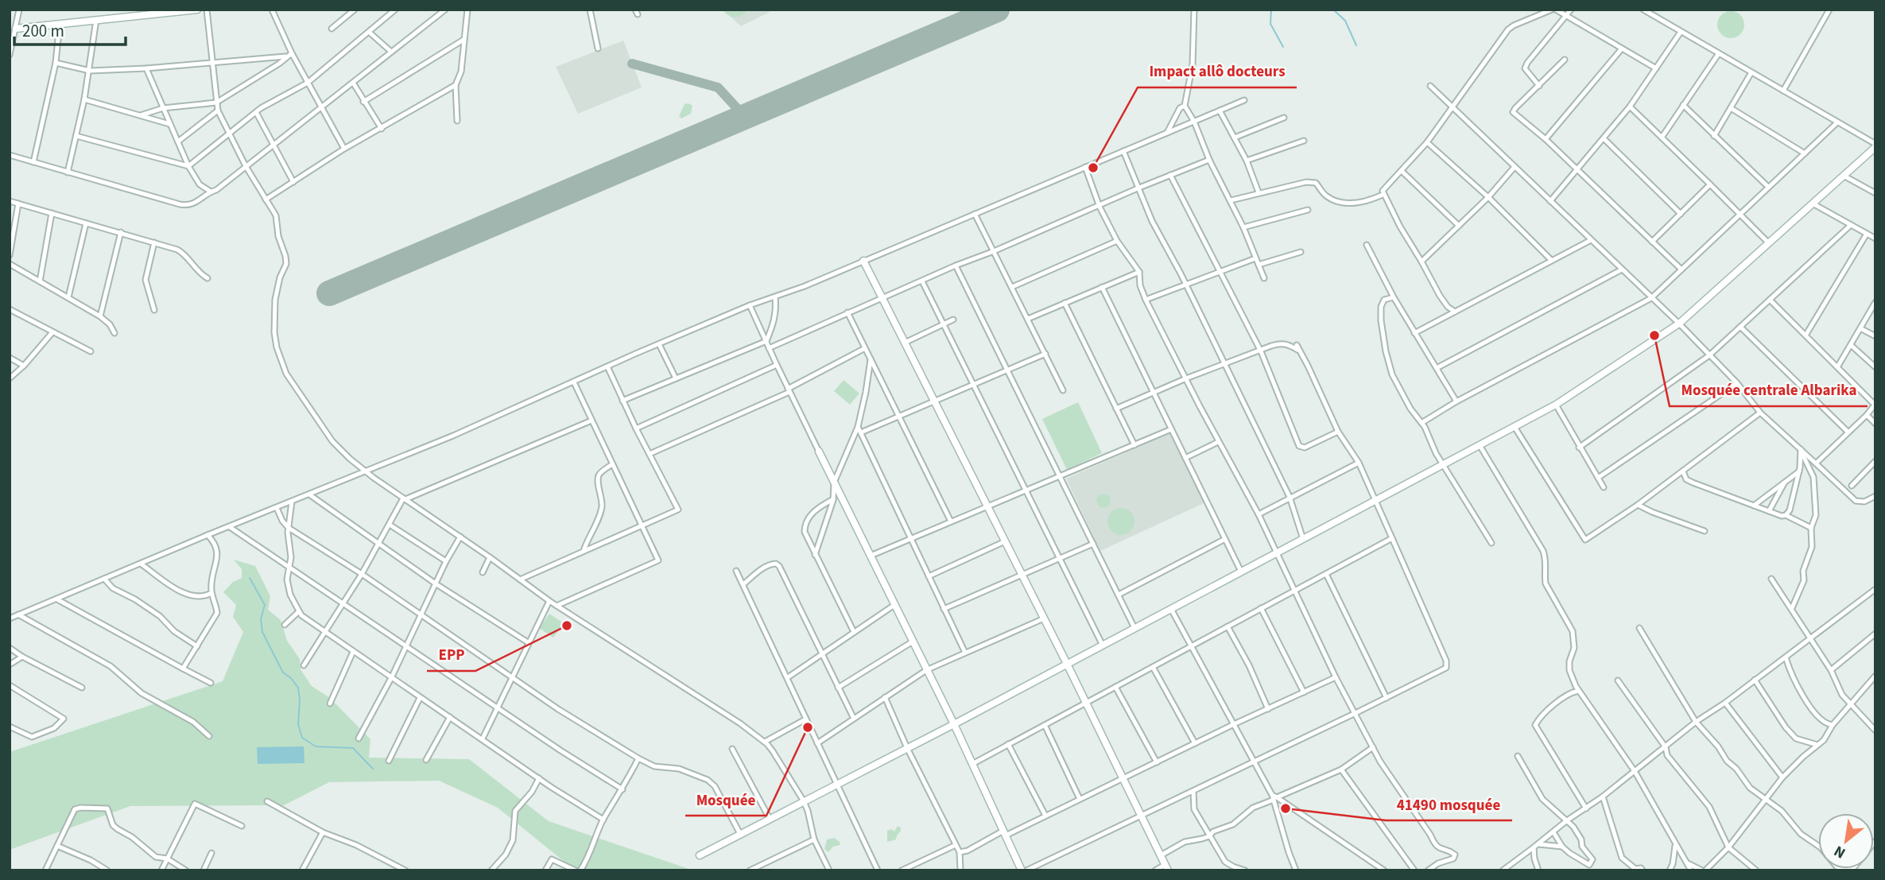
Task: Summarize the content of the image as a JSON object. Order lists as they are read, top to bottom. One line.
{"places":["Impact allô docteurs","Mosquée centrale Albarika","EPP","Mosquée","41490 mosquée"],"scale_bar":"200 m","north":"bottom left"}
